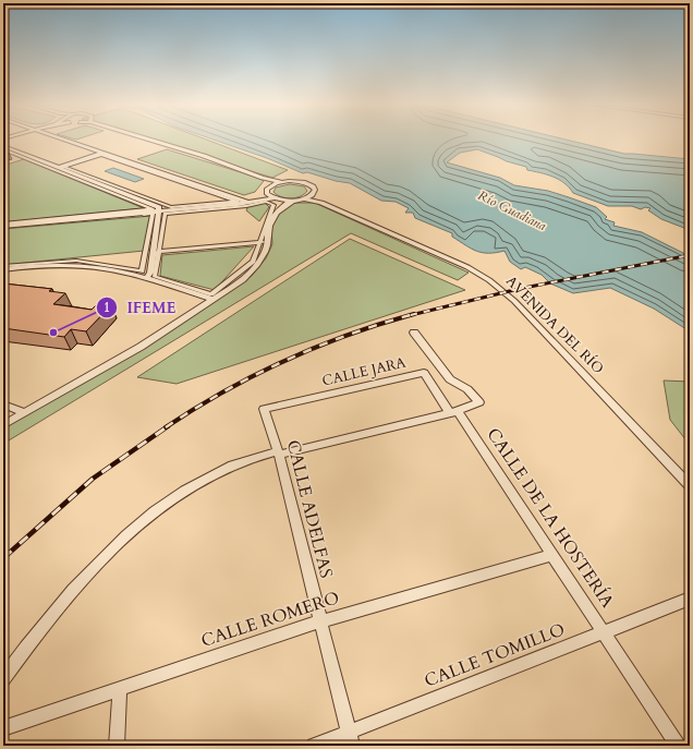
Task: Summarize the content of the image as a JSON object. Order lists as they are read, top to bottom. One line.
{"streets":{"street":["AVENIDA DEL RÍO","CALLE JARA","CALLE ADELFAS","CALLE DE LA HOSTERÍA","CALLE ROMERO","CALLE TOMILLO"]},"crossings":[["CALLE JARA","CALLE ADELFAS"],["CALLE JARA","CALLE DE LA HOSTERÍA"],["CALLE ADELFAS","CALLE ROMERO"],["CALLE ADELFAS","CALLE TOMILLO"],["CALLE DE LA HOSTERÍA","CALLE ROMERO"],["CALLE DE LA HOSTERÍA","CALLE TOMILLO"]],"water":["Río Guadiana"],"places":["IFEME"]}
